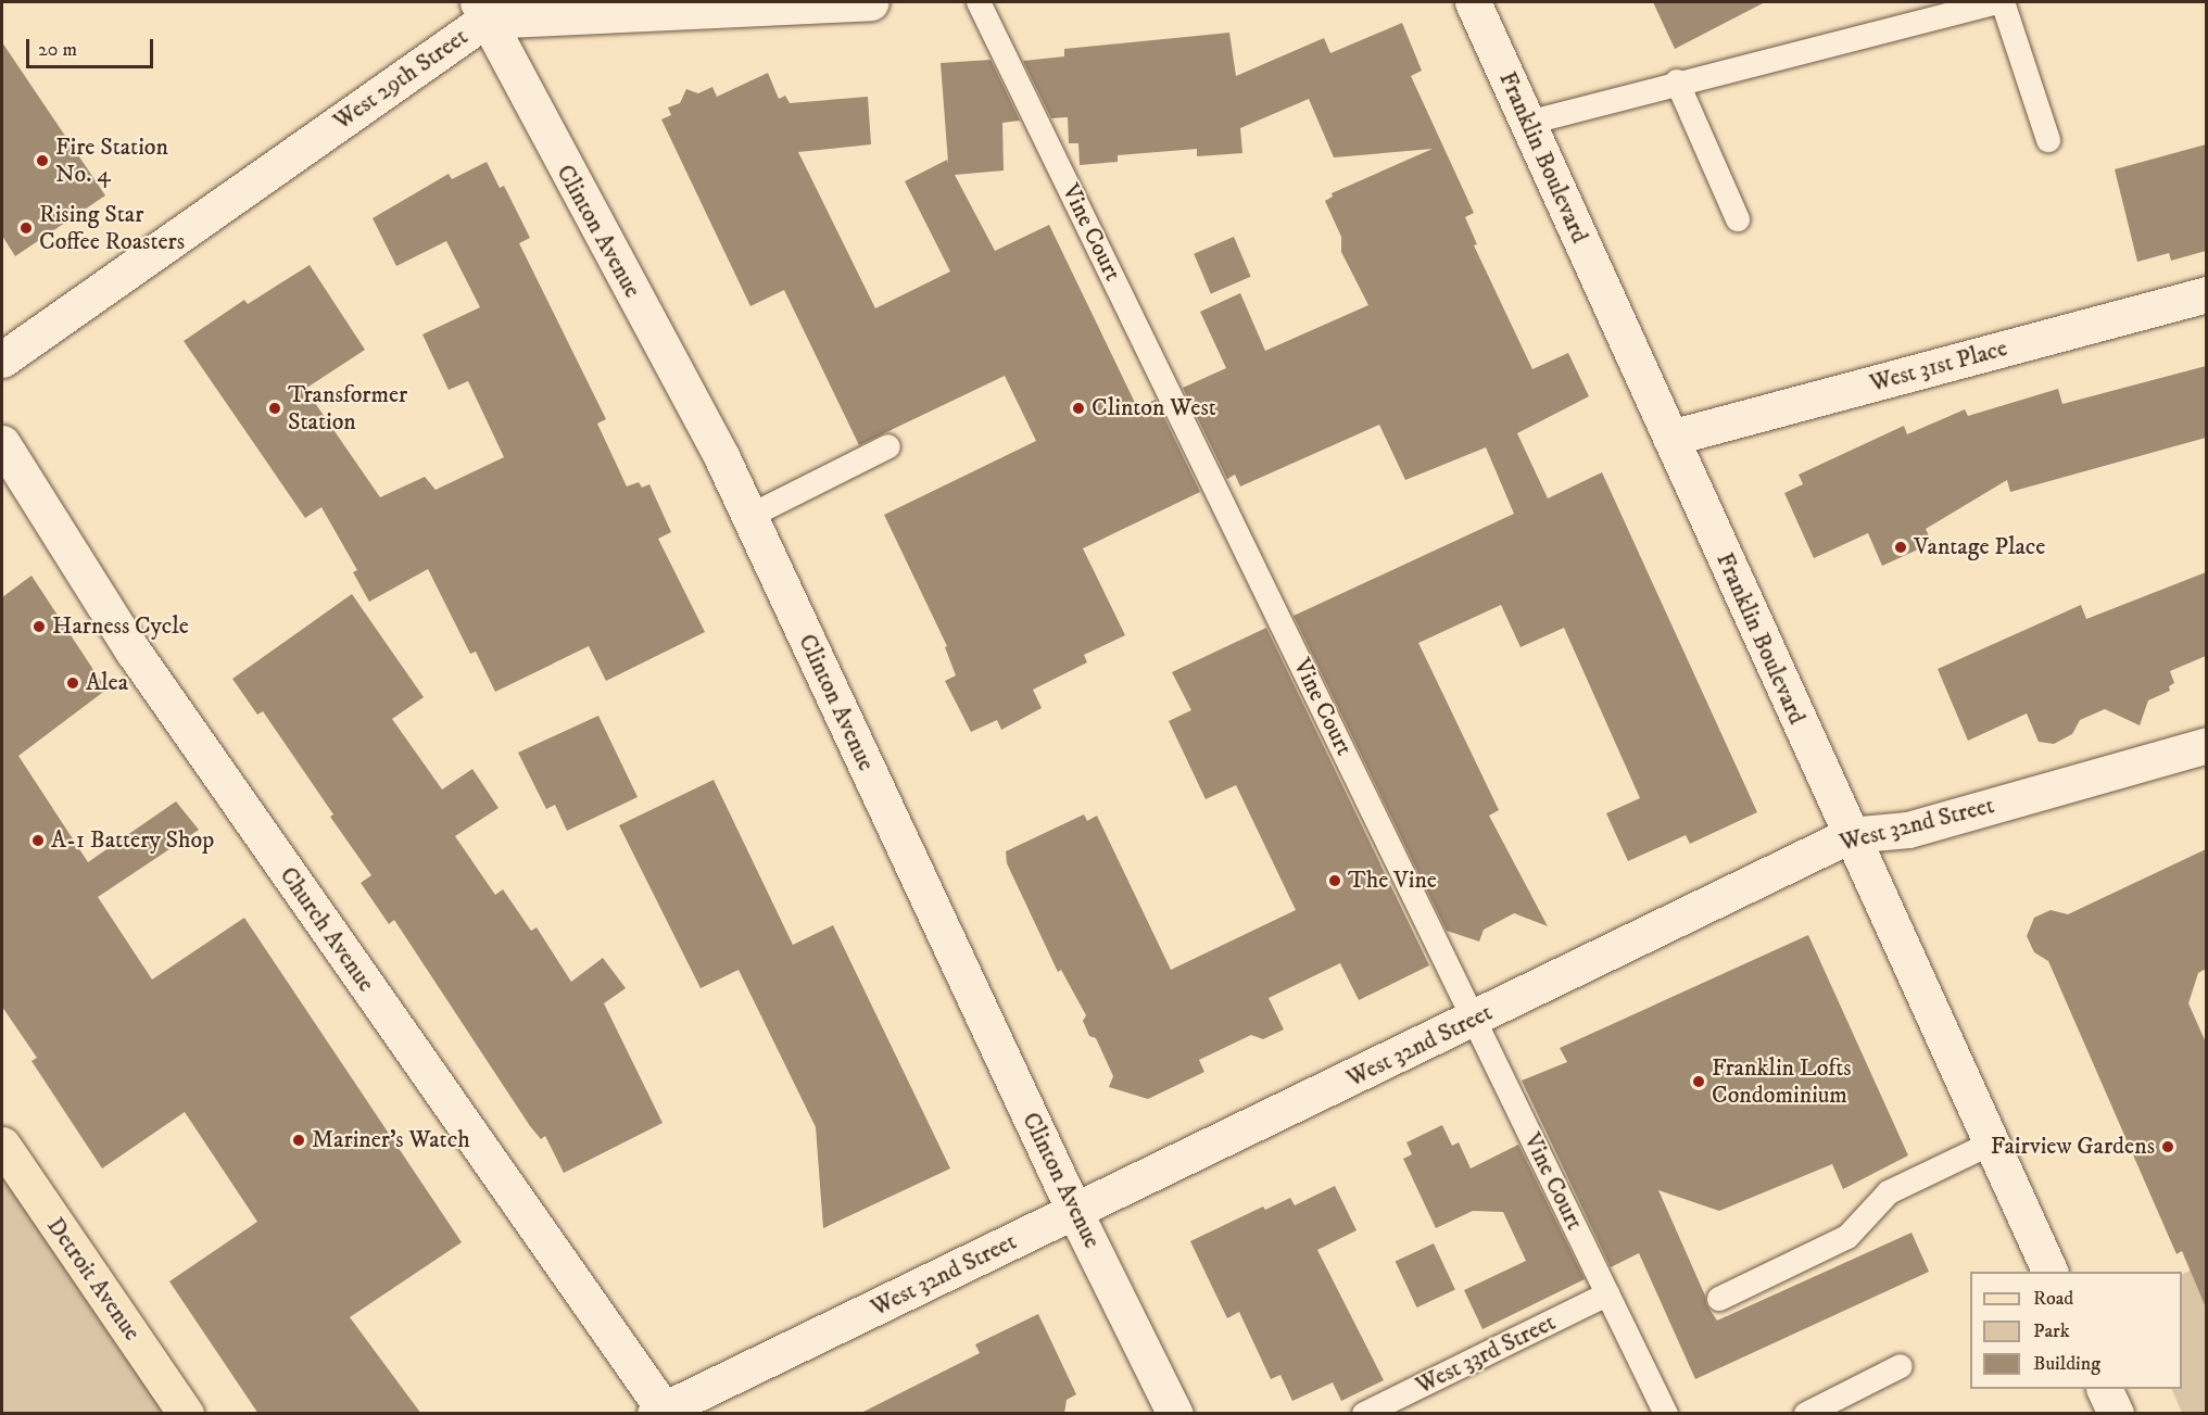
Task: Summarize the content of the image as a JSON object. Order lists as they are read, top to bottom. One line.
{"streets":{"main road":["Detroit Avenue"],"street":["West 29th Street","Franklin Boulevard","Clinton Avenue","West 31st Place","West 32nd Street","Church Avenue"],"lane":["Vine Court","West 33rd Street"]},"crossings":[["West 29th Street","Clinton Avenue"],["Franklin Boulevard","West 31st Place"],["Franklin Boulevard","West 32nd Street"],["Clinton Avenue","West 32nd Street"],["Vine Court","West 32nd Street"],["Vine Court","West 33rd Street"],["West 32nd Street","Church Avenue"]],"places":["Fire Station No. 4","Rising Star Coffee Roasters","Transformer Station","Clinton West","Vantage Place","Harness Cycle","Alea","A-1 Battery Shop","The Vine","Franklin Lofts Condominium","Mariner's Watch","Fairview Gardens"],"legend":["Road","Park","Building"],"scale_bar":"20 m"}
